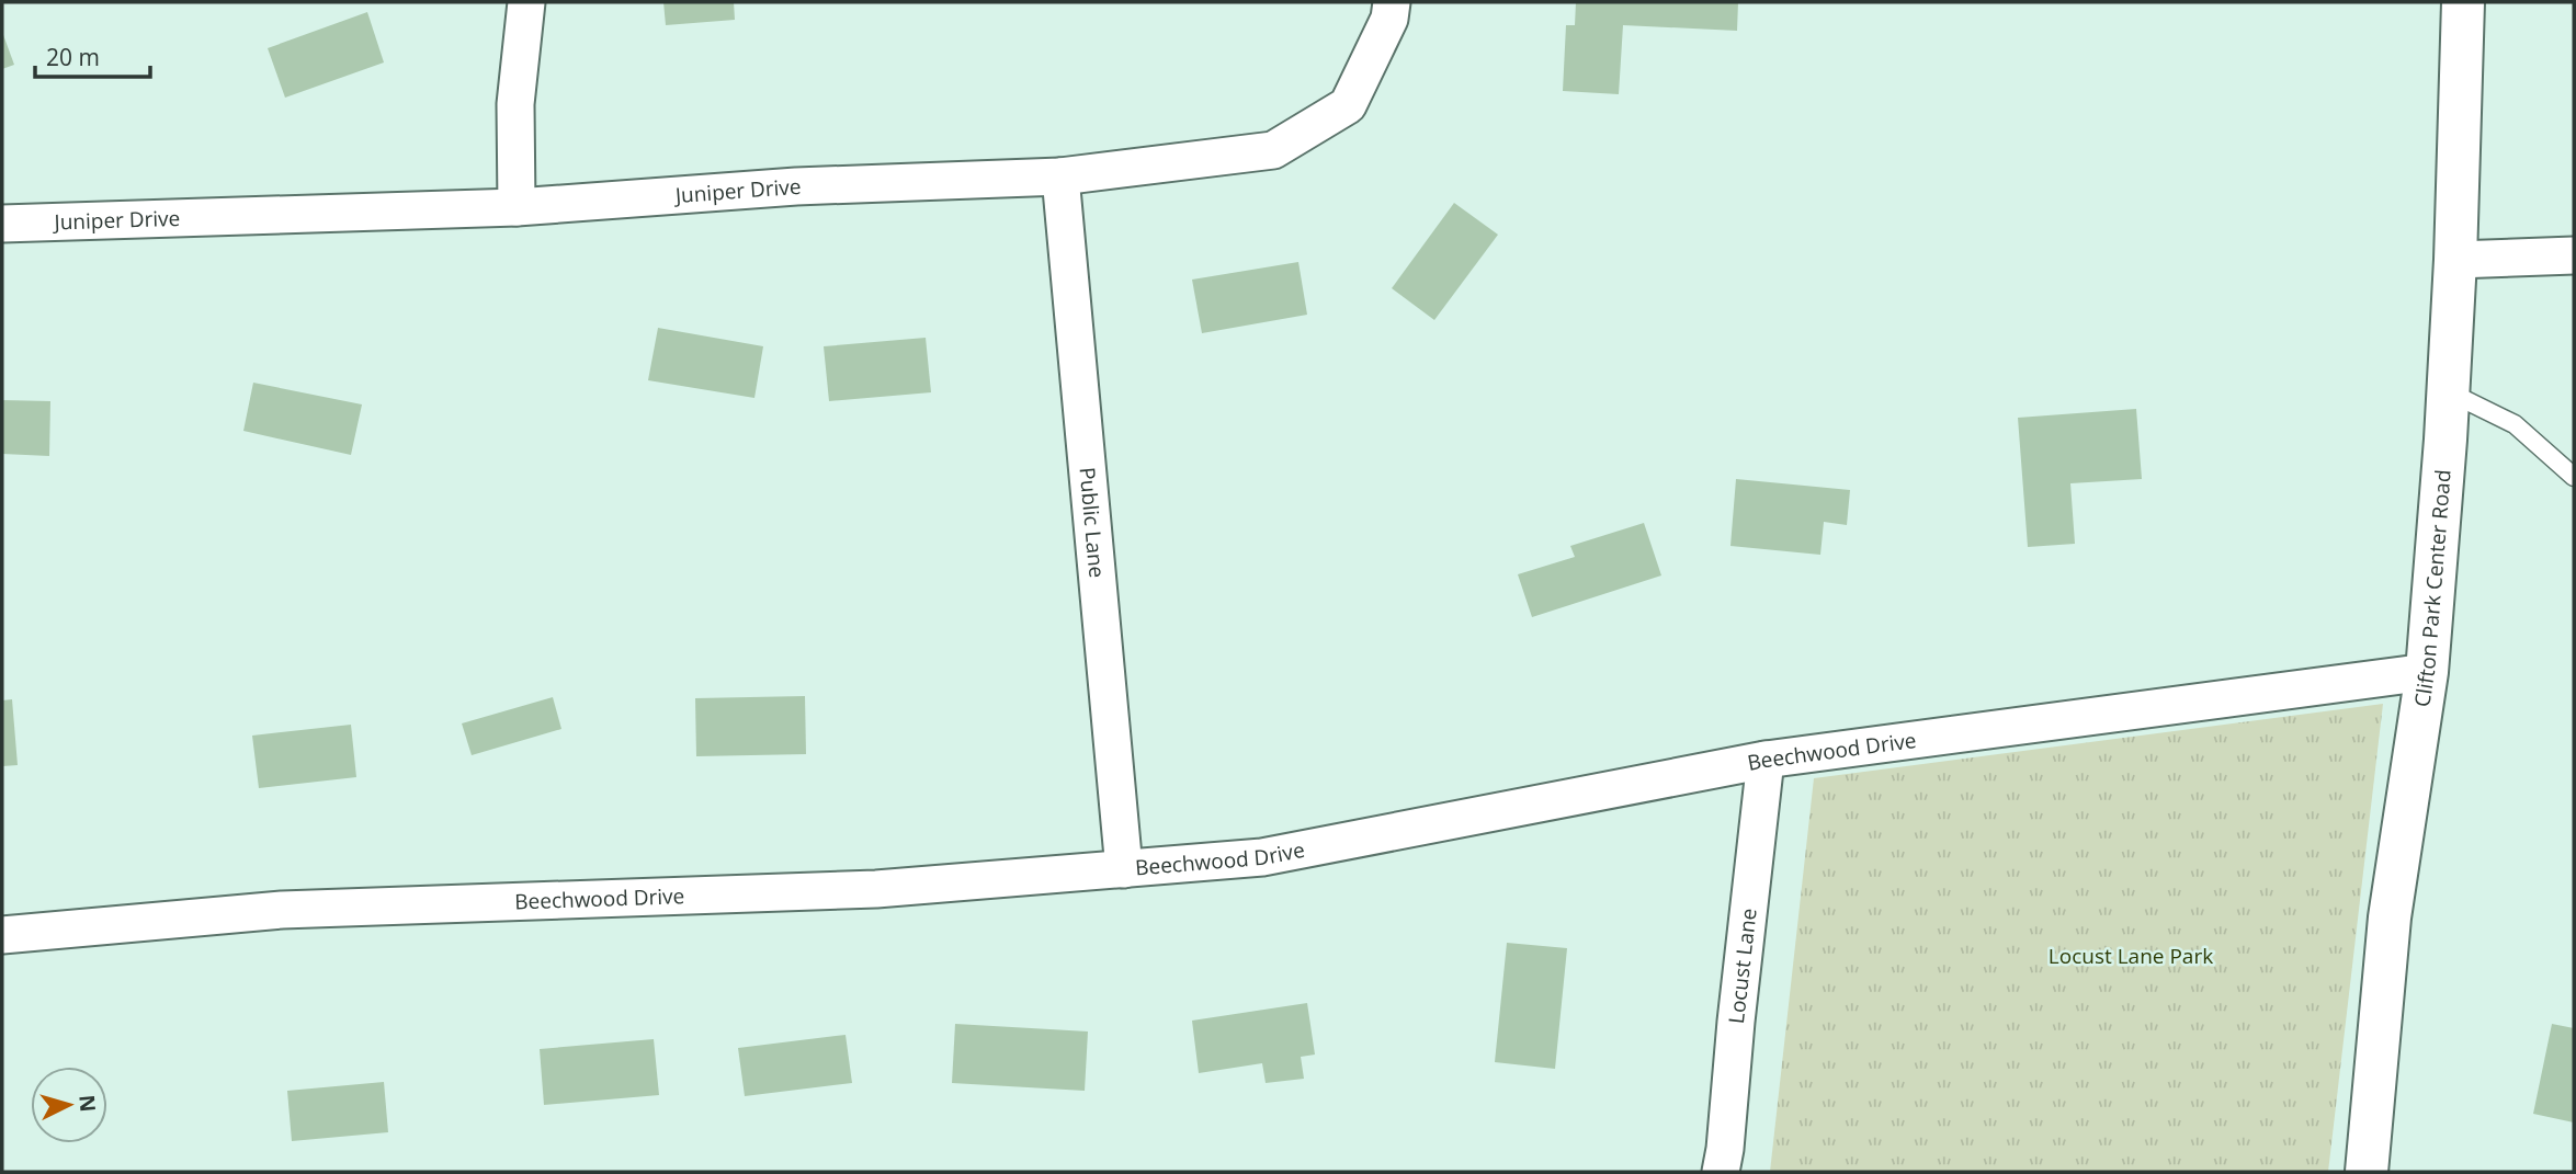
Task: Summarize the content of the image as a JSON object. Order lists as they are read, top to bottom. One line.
{"streets":{"street":["Juniper Drive","Public Lane","Clifton Park Center Road","Beechwood Drive","Locust Lane"]},"crossings":[["Juniper Drive","Public Lane"],["Public Lane","Beechwood Drive"],["Clifton Park Center Road","Beechwood Drive"],["Beechwood Drive","Locust Lane"]],"parks":["Locust Lane Park"],"scale_bar":"20 m","north":"right"}
